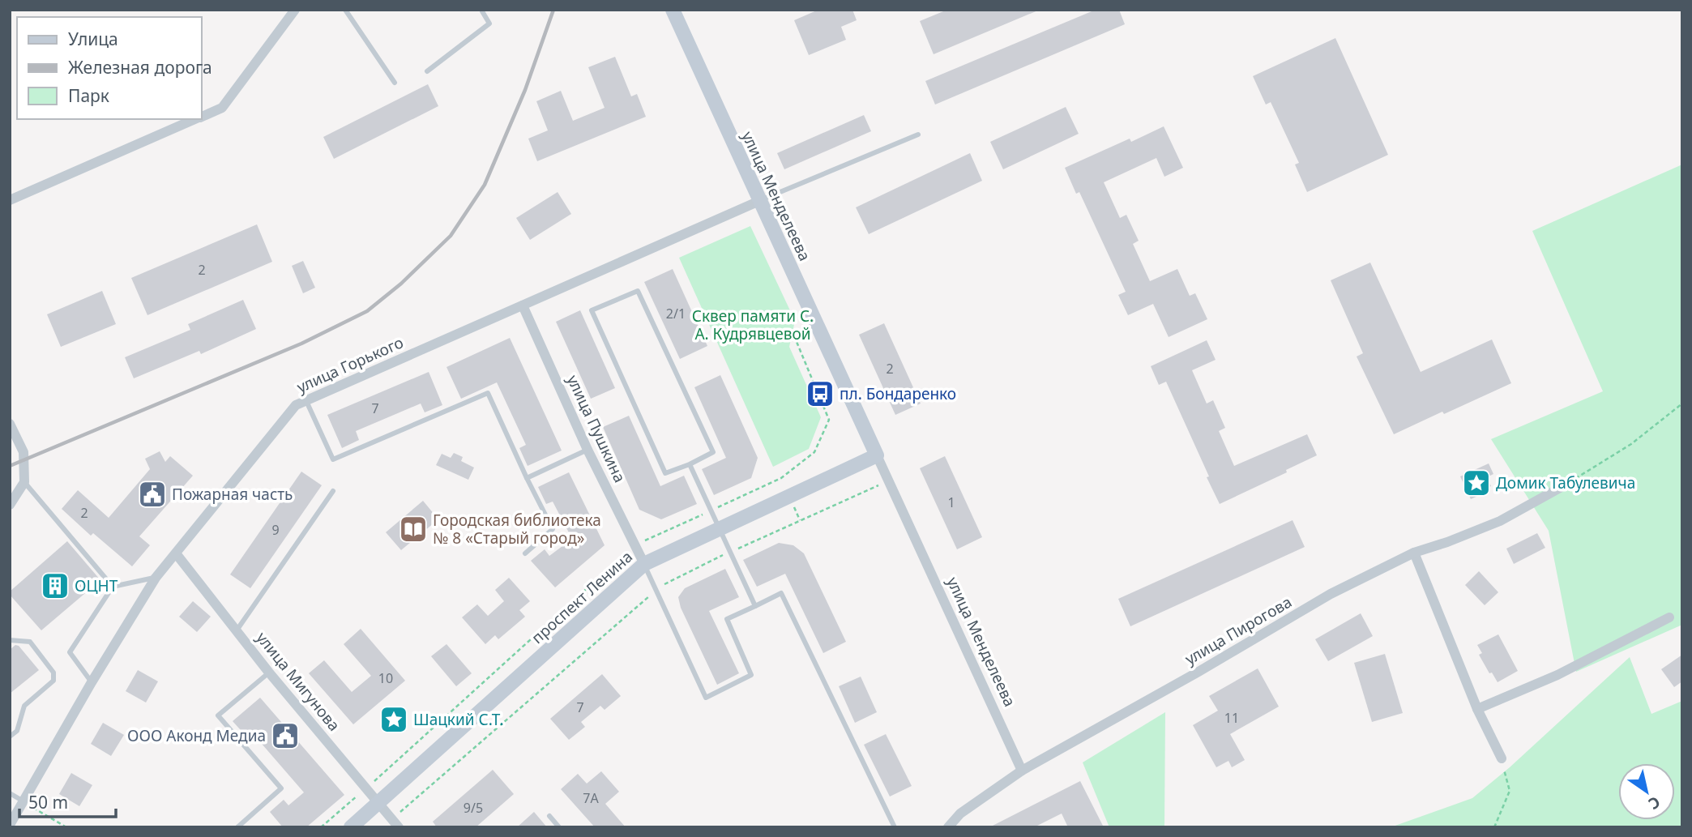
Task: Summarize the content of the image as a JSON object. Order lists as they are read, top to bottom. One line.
{"streets":{"main road":["улица Менделеева","проспект Ленина"],"street":["улица Горького","улица Пушкина","улица Пирогова","улица Мигунова"]},"crossings":[["улица Менделеева","улица Горького"],["улица Менделеева","проспект Ленина"],["улица Менделеева","улица Пирогова"],["улица Горького","улица Пушкина"],["улица Горького","улица Мигунова"],["улица Пушкина","проспект Ленина"],["проспект Ленина","улица Мигунова"]],"parks":["Сквер памяти С. А. Кудрявцевой"],"places":{"bus stop":["пл. Бондаренко"],"place":["Домик Табулевича","Шацкий С.Т."],"public building":["Пожарная часть","ООО Аконд Медиа"],"library":["Городская библиотека № 8 «Старый город»"],"building":["ОЦНТ"]},"house_numbers":["2","2/1","2","7","1","2","9","10","7","11","7А","9/5"],"legend":["Улица","Железная дорога","Парк"],"scale_bar":"50 m","north":"bottom right"}
